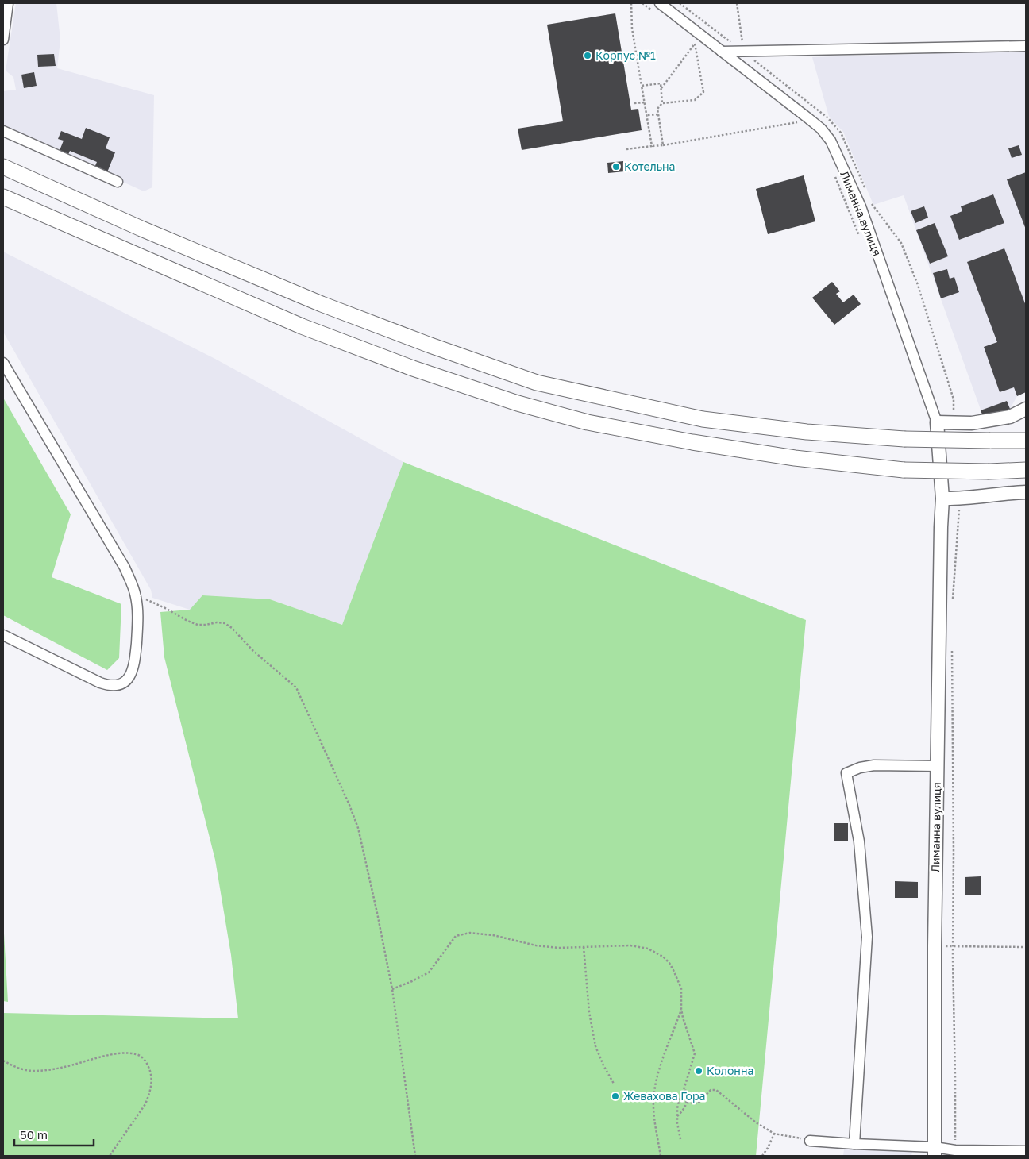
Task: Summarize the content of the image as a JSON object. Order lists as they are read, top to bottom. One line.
{"streets":{"main road":["Лиманна вулиця"]},"places":["Корпус №1","Котельна","Колонна","Жевахова Гора"],"scale_bar":"50 m"}
